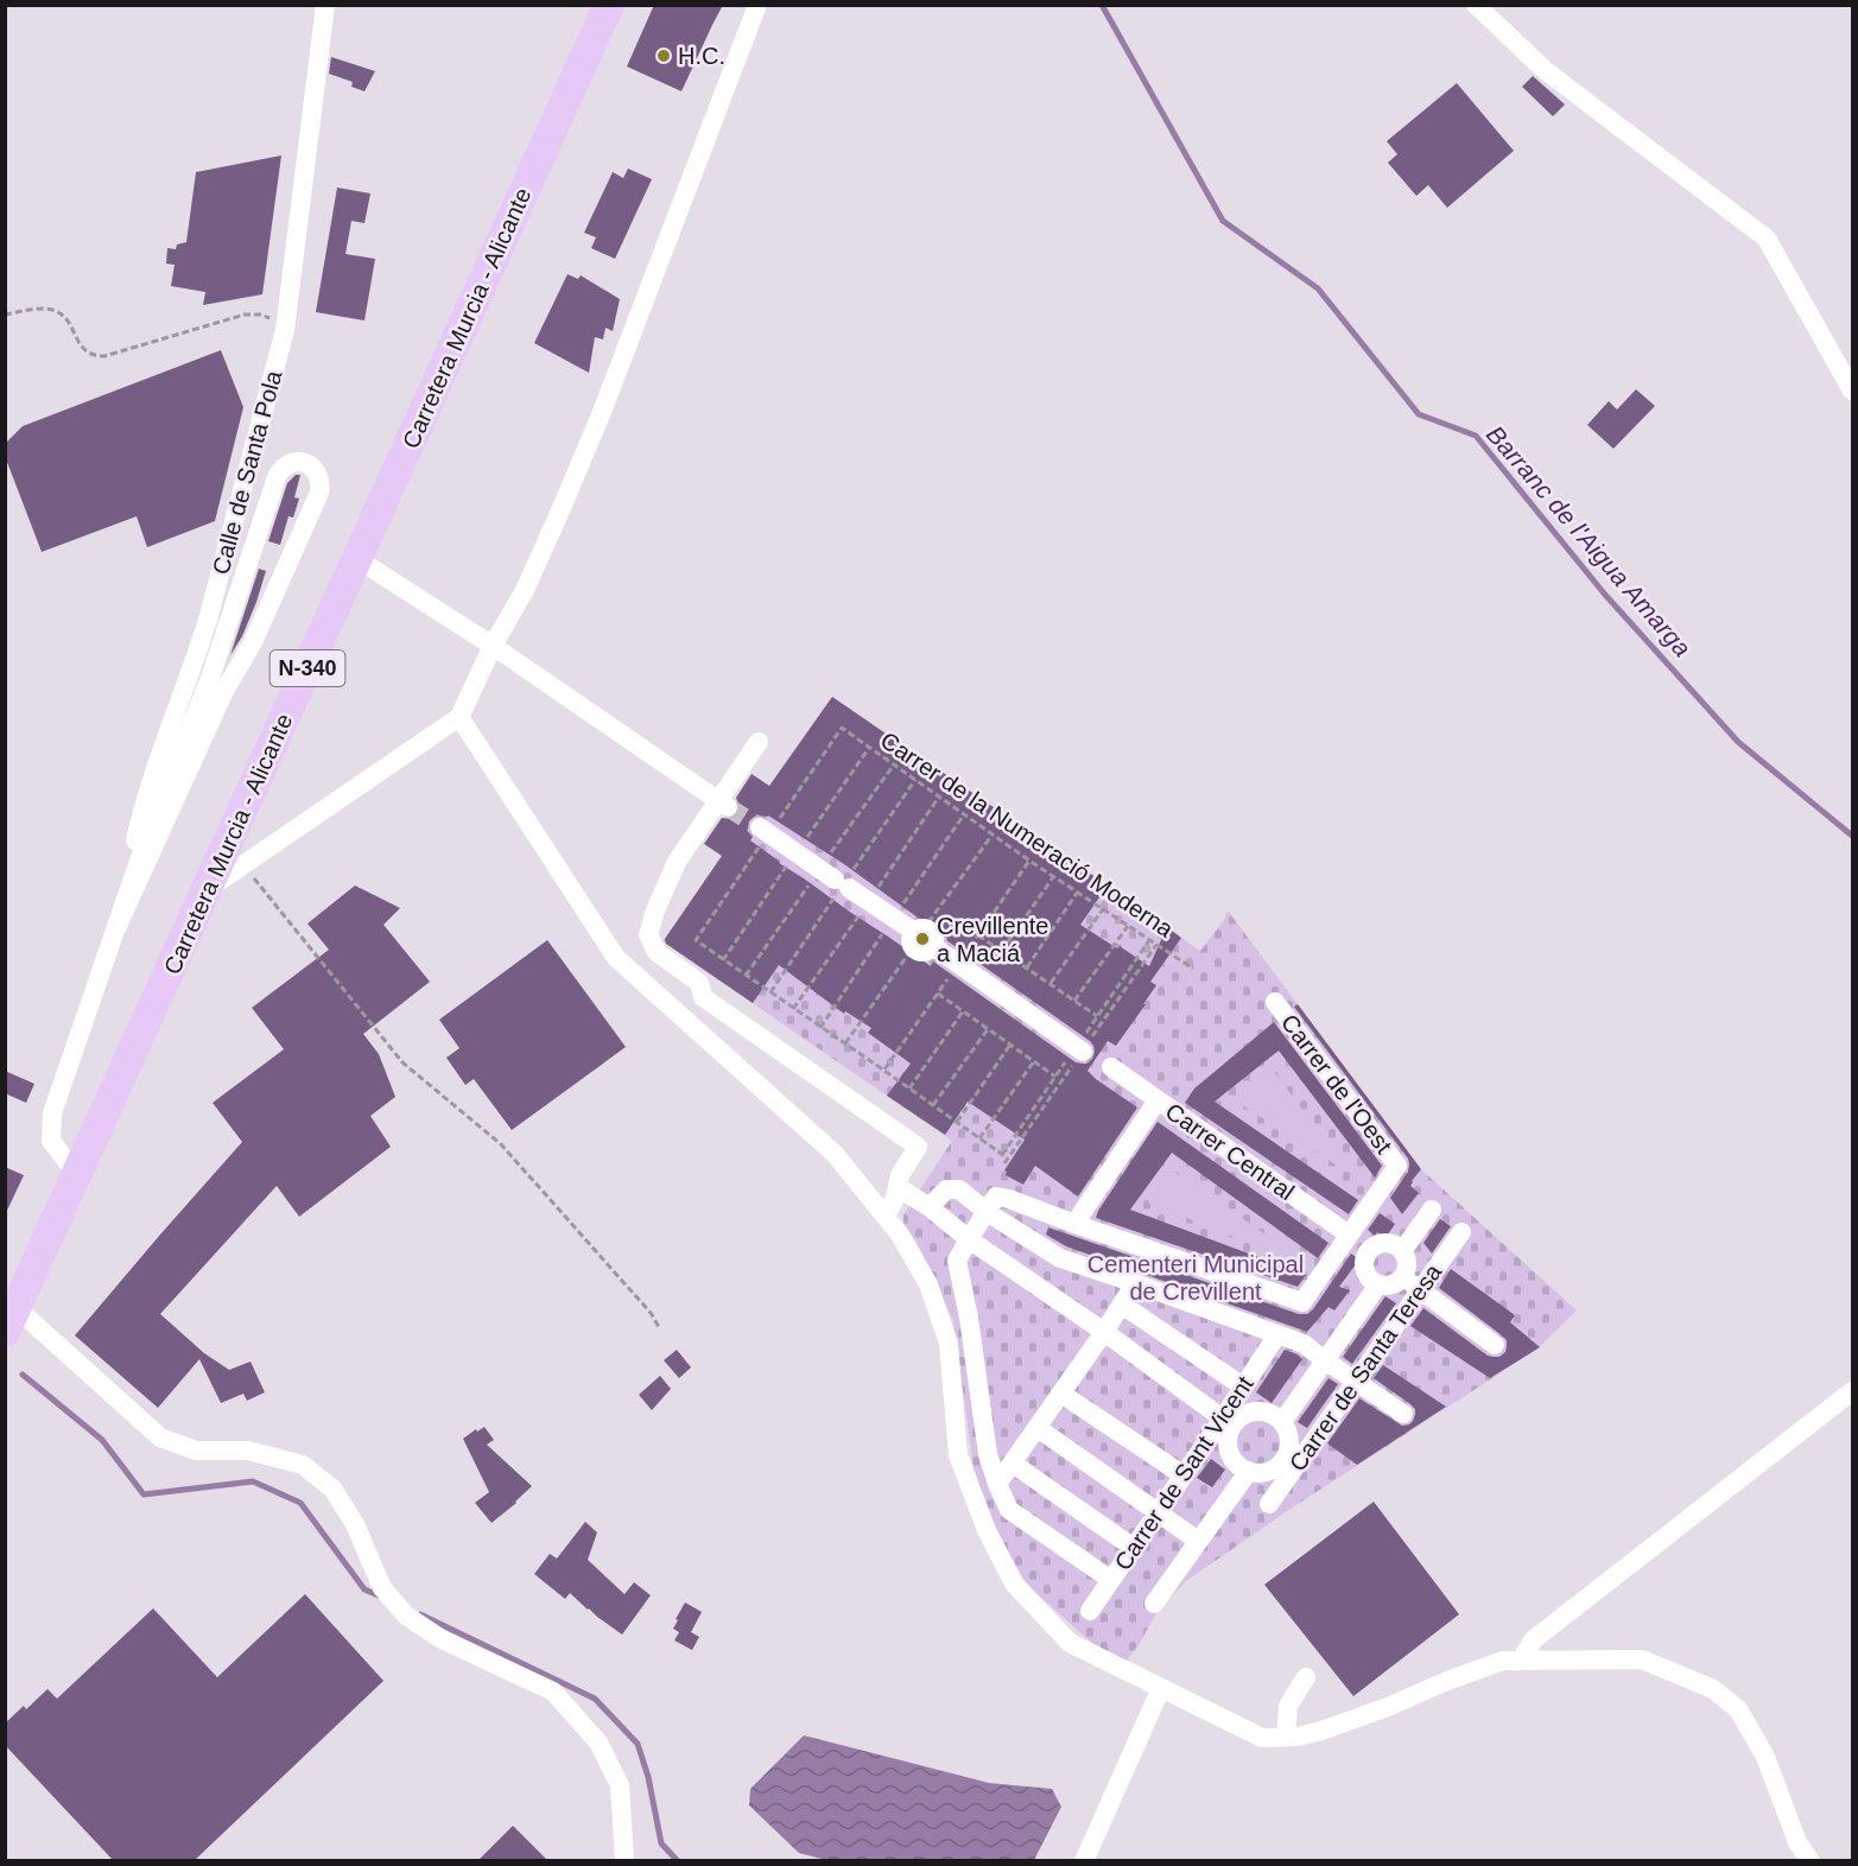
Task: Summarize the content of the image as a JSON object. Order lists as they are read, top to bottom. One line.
{"streets":{"highway":["Carretera Murcia - Alicante","N-340"],"street":["Calle de Santa Pola","Carrer de l'Oest","Carrer Central","Carrer de Santa Teresa","Carrer de Sant Vicent"],"path":["Carrer de la Numeració Moderna"]},"crossings":[["Carrer de l'Oest","Carrer Central"],["Carrer de Santa Teresa","Carrer de Sant Vicent"]],"water":["Barranc de l'Aigua Amarga"],"parks":["Cementeri Municipal de Crevillent"],"places":["H.C.","Crevillente a Maciá"]}
